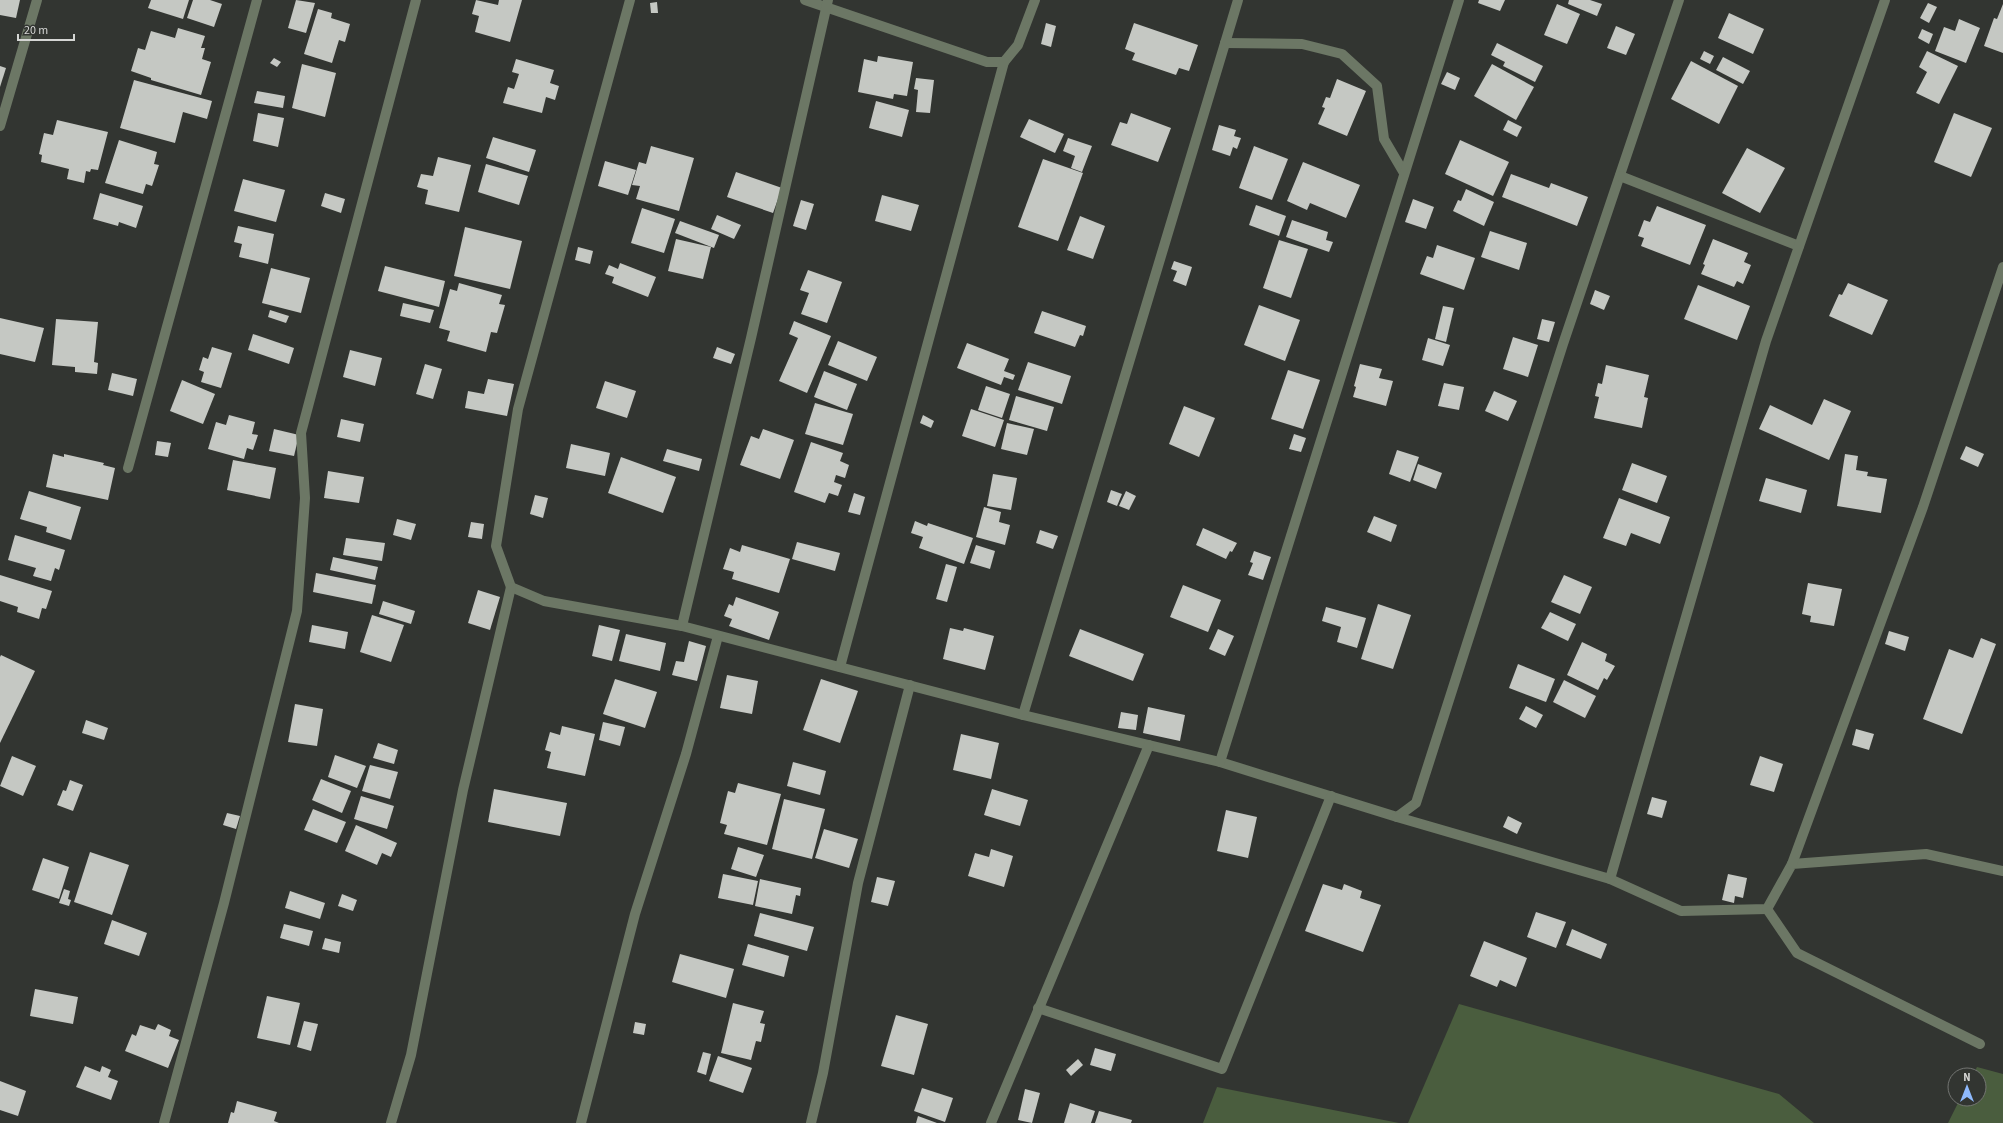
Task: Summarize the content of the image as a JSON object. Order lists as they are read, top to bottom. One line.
{"scale_bar":"20 m","north":"top"}
